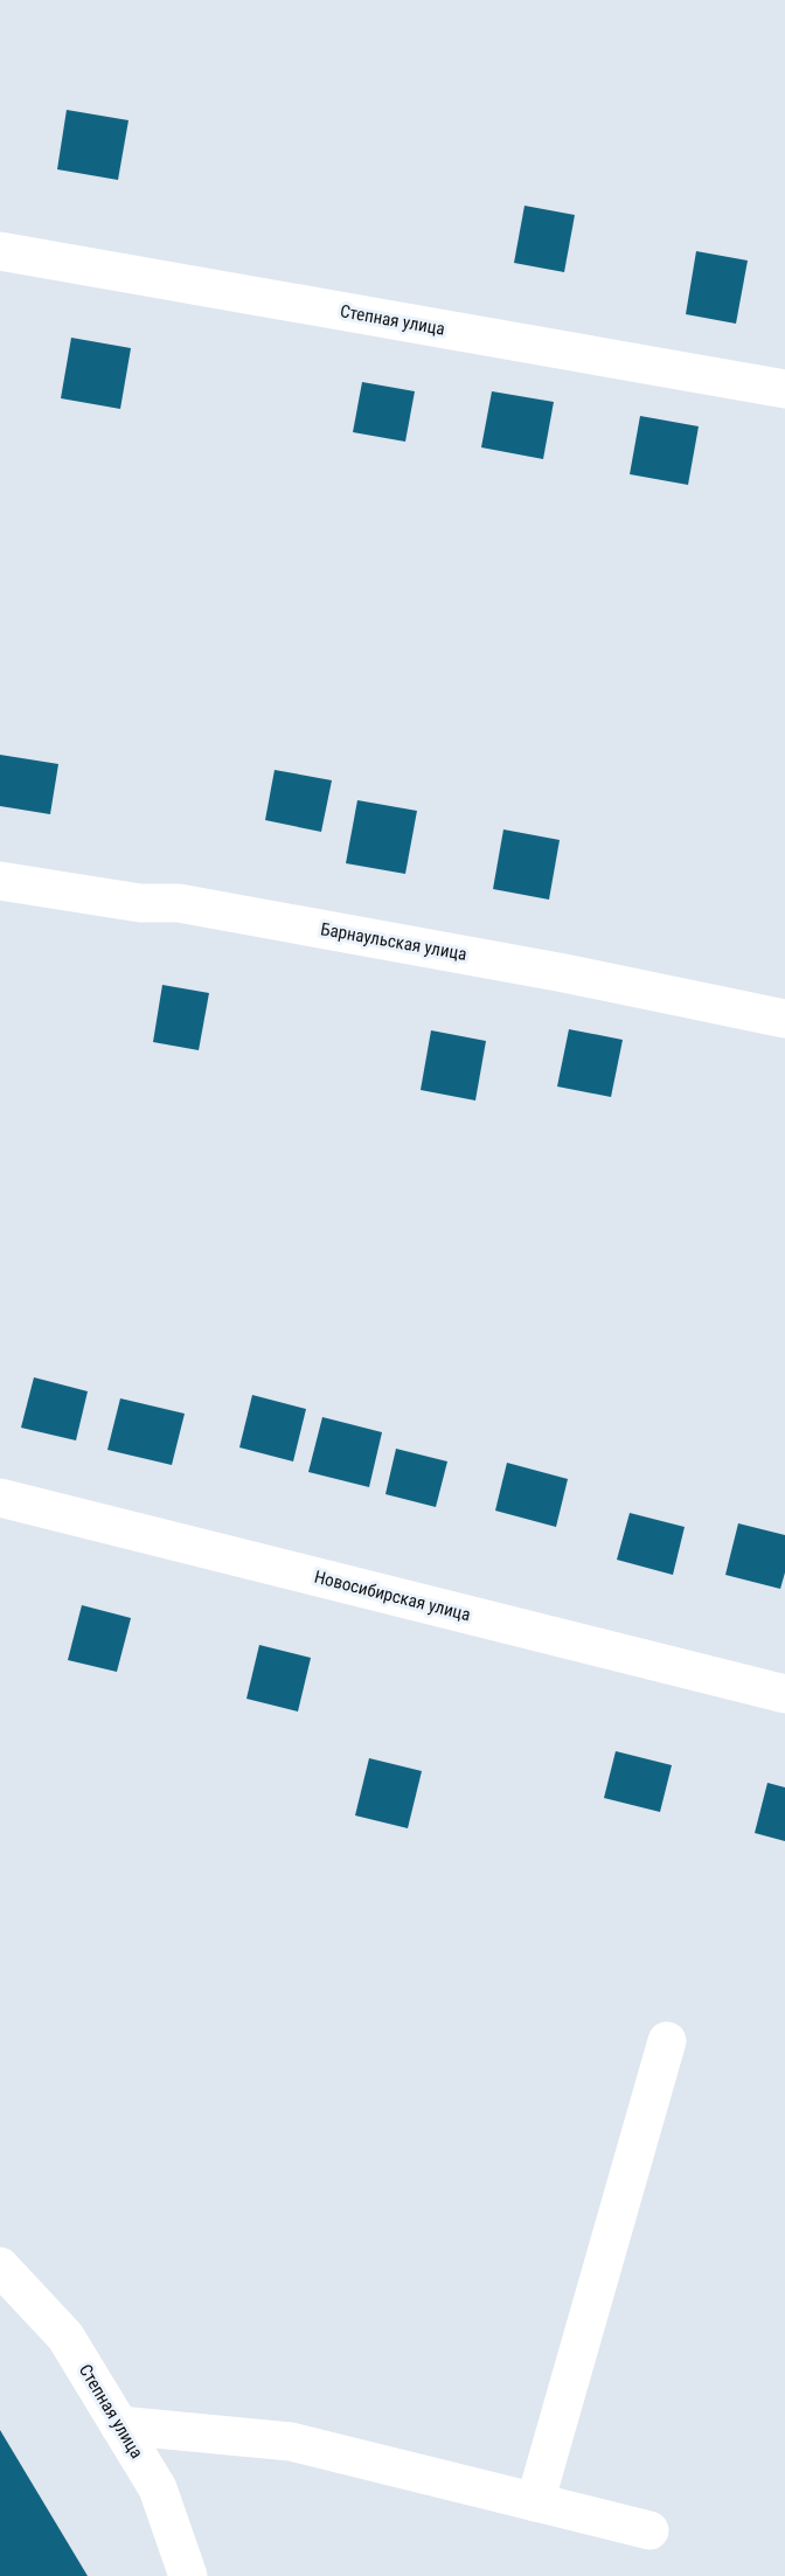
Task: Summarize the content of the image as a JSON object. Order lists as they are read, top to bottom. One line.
{"streets":{"street":["Степная улица","Барнаульская улица","Новосибирская улица"]}}
